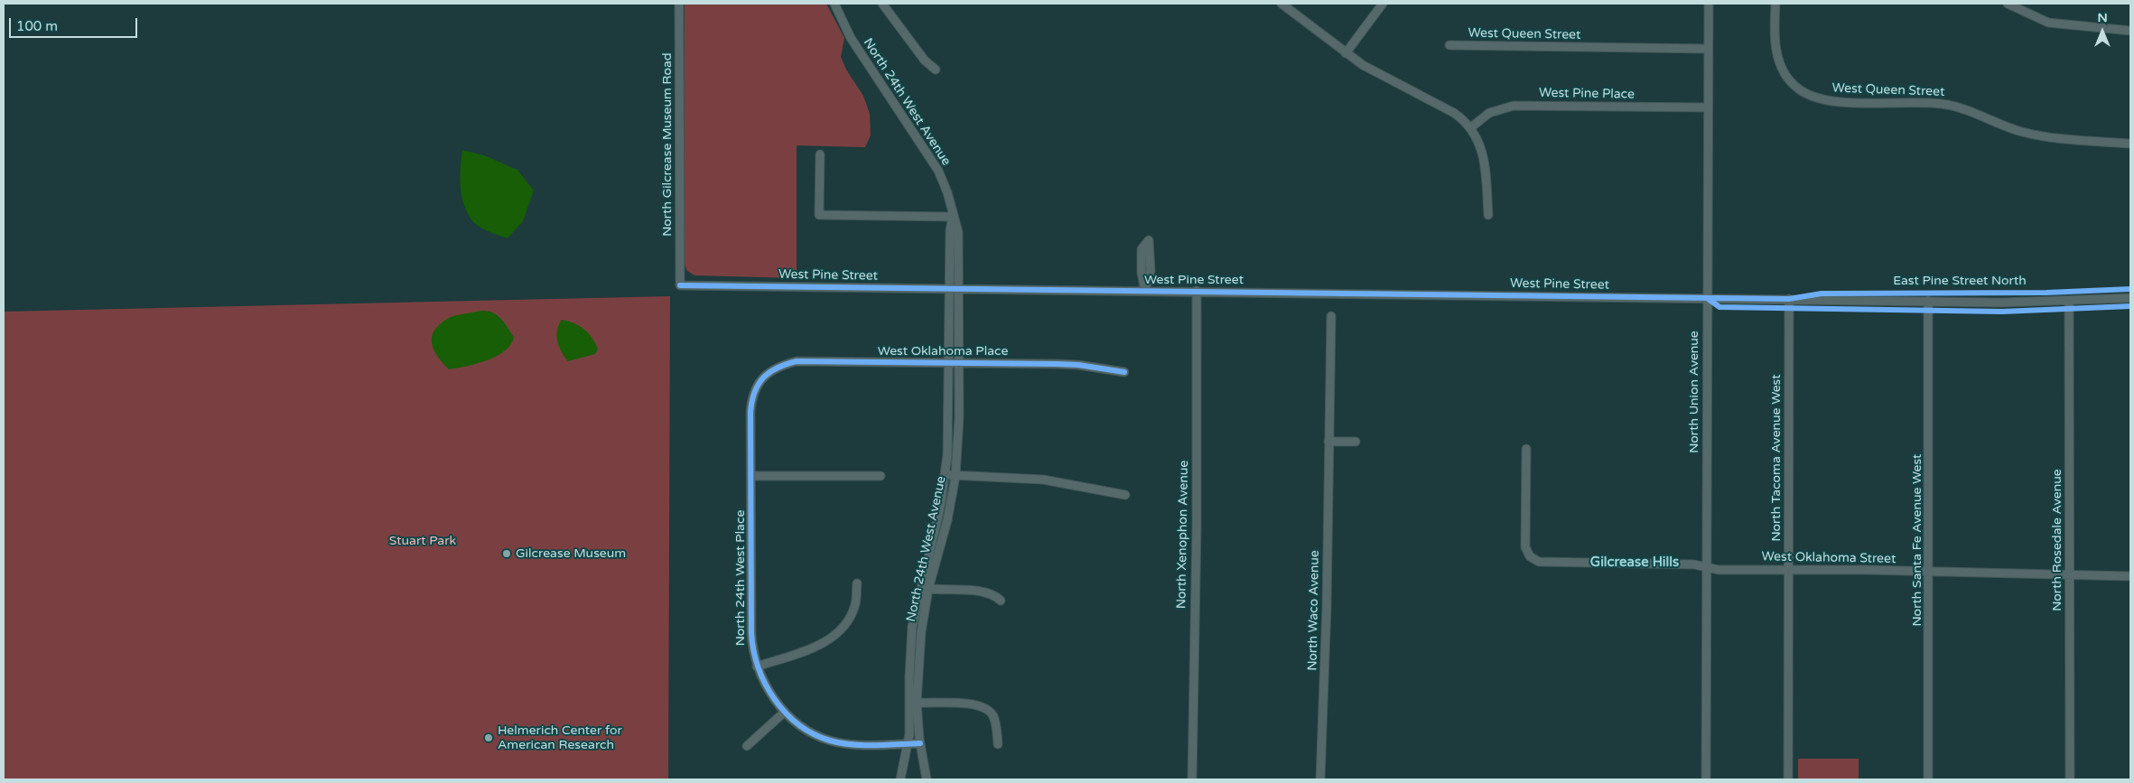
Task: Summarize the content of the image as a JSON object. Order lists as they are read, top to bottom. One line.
{"streets":{"street":["West Queen Street","West Pine Place","North 24th West Avenue","North Gilcrease Museum Road","West Pine Street","West Oklahoma Place","North Union Avenue","North Tacoma Avenue West","North Xenophon Avenue","North Santa Fe Avenue West","North Rosedale Avenue","West Oklahoma Street","North 24th West Place","North Waco Avenue"],"cycle path":["East Pine Street North"]},"crossings":[["West Queen Street","North Union Avenue"],["West Pine Place","North Union Avenue"],["North 24th West Avenue","West Pine Street"],["North 24th West Avenue","West Oklahoma Place"],["North 24th West Avenue","North 24th West Place"],["North Gilcrease Museum Road","West Pine Street"],["West Pine Street","North Union Avenue"],["West Pine Street","North Tacoma Avenue West"],["West Pine Street","North Xenophon Avenue"],["West Pine Street","North Santa Fe Avenue West"],["West Pine Street","North Rosedale Avenue"],["West Oklahoma Place","North 24th West Place"],["North Union Avenue","West Oklahoma Street"],["North Tacoma Avenue West","West Oklahoma Street"],["North Santa Fe Avenue West","West Oklahoma Street"],["North Rosedale Avenue","West Oklahoma Street"]],"districts":["Gilcrease Hills"],"parks":["Stuart Park"],"places":["Gilcrease Museum","Helmerich Center for American Research"],"scale_bar":"100 m","north":"top"}
